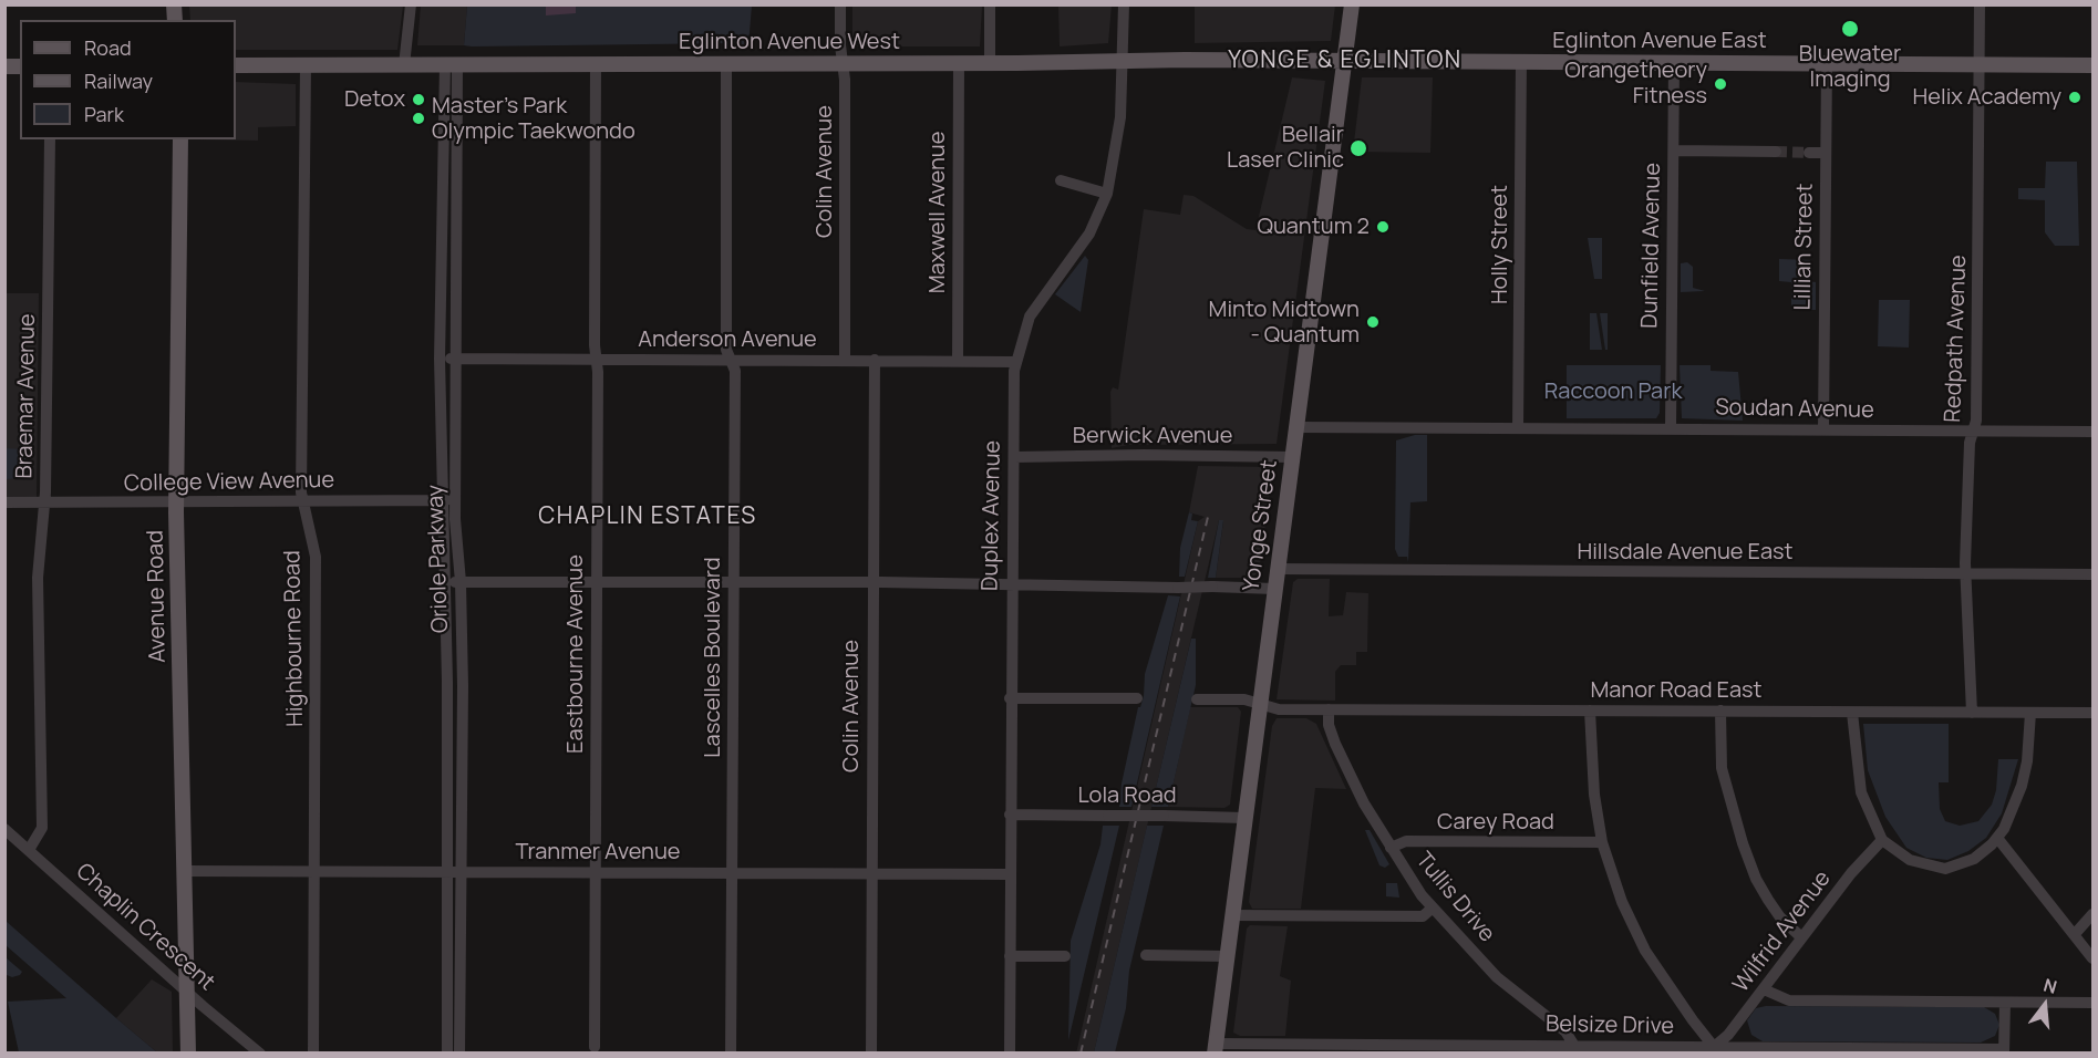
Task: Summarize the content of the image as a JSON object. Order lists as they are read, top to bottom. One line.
{"streets":{"main road":["Eglinton Avenue East","Eglinton Avenue West","Yonge Street","Avenue Road"],"street":["Colin Avenue","Maxwell Avenue","Holly Street","Dunfield Avenue","Lillian Street","Redpath Avenue","Anderson Avenue","Braemar Avenue","Soudan Avenue","Berwick Avenue","College View Avenue","Duplex Avenue","Hillsdale Avenue East","Oriole Parkway","Highbourne Road","Eastbourne Avenue","Lascelles Boulevard","Manor Road East","Lola Road","Carey Road","Tranmer Avenue","Tullis Drive","Chaplin Crescent","Wilfrid Avenue","Belsize Drive"]},"crossings":[["Eglinton Avenue East","Eglinton Avenue West"],["Eglinton Avenue East","Holly Street"],["Eglinton Avenue East","Dunfield Avenue"],["Eglinton Avenue East","Lillian Street"],["Eglinton Avenue East","Redpath Avenue"],["Eglinton Avenue East","Yonge Street"],["Eglinton Avenue West","Colin Avenue"],["Eglinton Avenue West","Maxwell Avenue"],["Eglinton Avenue West","Duplex Avenue"],["Eglinton Avenue West","Yonge Street"],["Eglinton Avenue West","Oriole Parkway"],["Eglinton Avenue West","Highbourne Road"],["Eglinton Avenue West","Eastbourne Avenue"],["Eglinton Avenue West","Lascelles Boulevard"],["Colin Avenue","Anderson Avenue"],["Colin Avenue","Tranmer Avenue"],["Maxwell Avenue","Anderson Avenue"],["Holly Street","Soudan Avenue"],["Dunfield Avenue","Soudan Avenue"],["Lillian Street","Soudan Avenue"],["Redpath Avenue","Soudan Avenue"],["Redpath Avenue","Hillsdale Avenue East"],["Redpath Avenue","Manor Road East"],["Anderson Avenue","Duplex Avenue"],["Anderson Avenue","Oriole Parkway"],["Anderson Avenue","Eastbourne Avenue"],["Anderson Avenue","Lascelles Boulevard"],["Braemar Avenue","College View Avenue"],["Braemar Avenue","Chaplin Crescent"],["Soudan Avenue","Yonge Street"],["Berwick Avenue","Duplex Avenue"],["Berwick Avenue","Yonge Street"],["College View Avenue","Oriole Parkway"],["College View Avenue","Avenue Road"],["College View Avenue","Highbourne Road"],["Duplex Avenue","Lola Road"],["Duplex Avenue","Tranmer Avenue"],["Yonge Street","Hillsdale Avenue East"],["Yonge Street","Manor Road East"],["Yonge Street","Lola Road"],["Yonge Street","Belsize Drive"],["Oriole Parkway","Tranmer Avenue"],["Avenue Road","Tranmer Avenue"],["Avenue Road","Chaplin Crescent"],["Highbourne Road","Tranmer Avenue"],["Eastbourne Avenue","Tranmer Avenue"],["Lascelles Boulevard","Tranmer Avenue"],["Manor Road East","Tullis Drive"],["Carey Road","Tullis Drive"],["Tullis Drive","Belsize Drive"],["Wilfrid Avenue","Belsize Drive"]],"districts":["YONGE & EGLINTON","CHAPLIN ESTATES"],"parks":["Raccoon Park"],"places":["Bluewater Imaging","Orangetheory Fitness","Helix Academy","Detox","Master’s Park Olympic Taekwondo","Bellair Laser Clinic","Quantum 2","Minto Midtown - Quantum"],"legend":["Road","Railway","Park"],"north":"top"}
